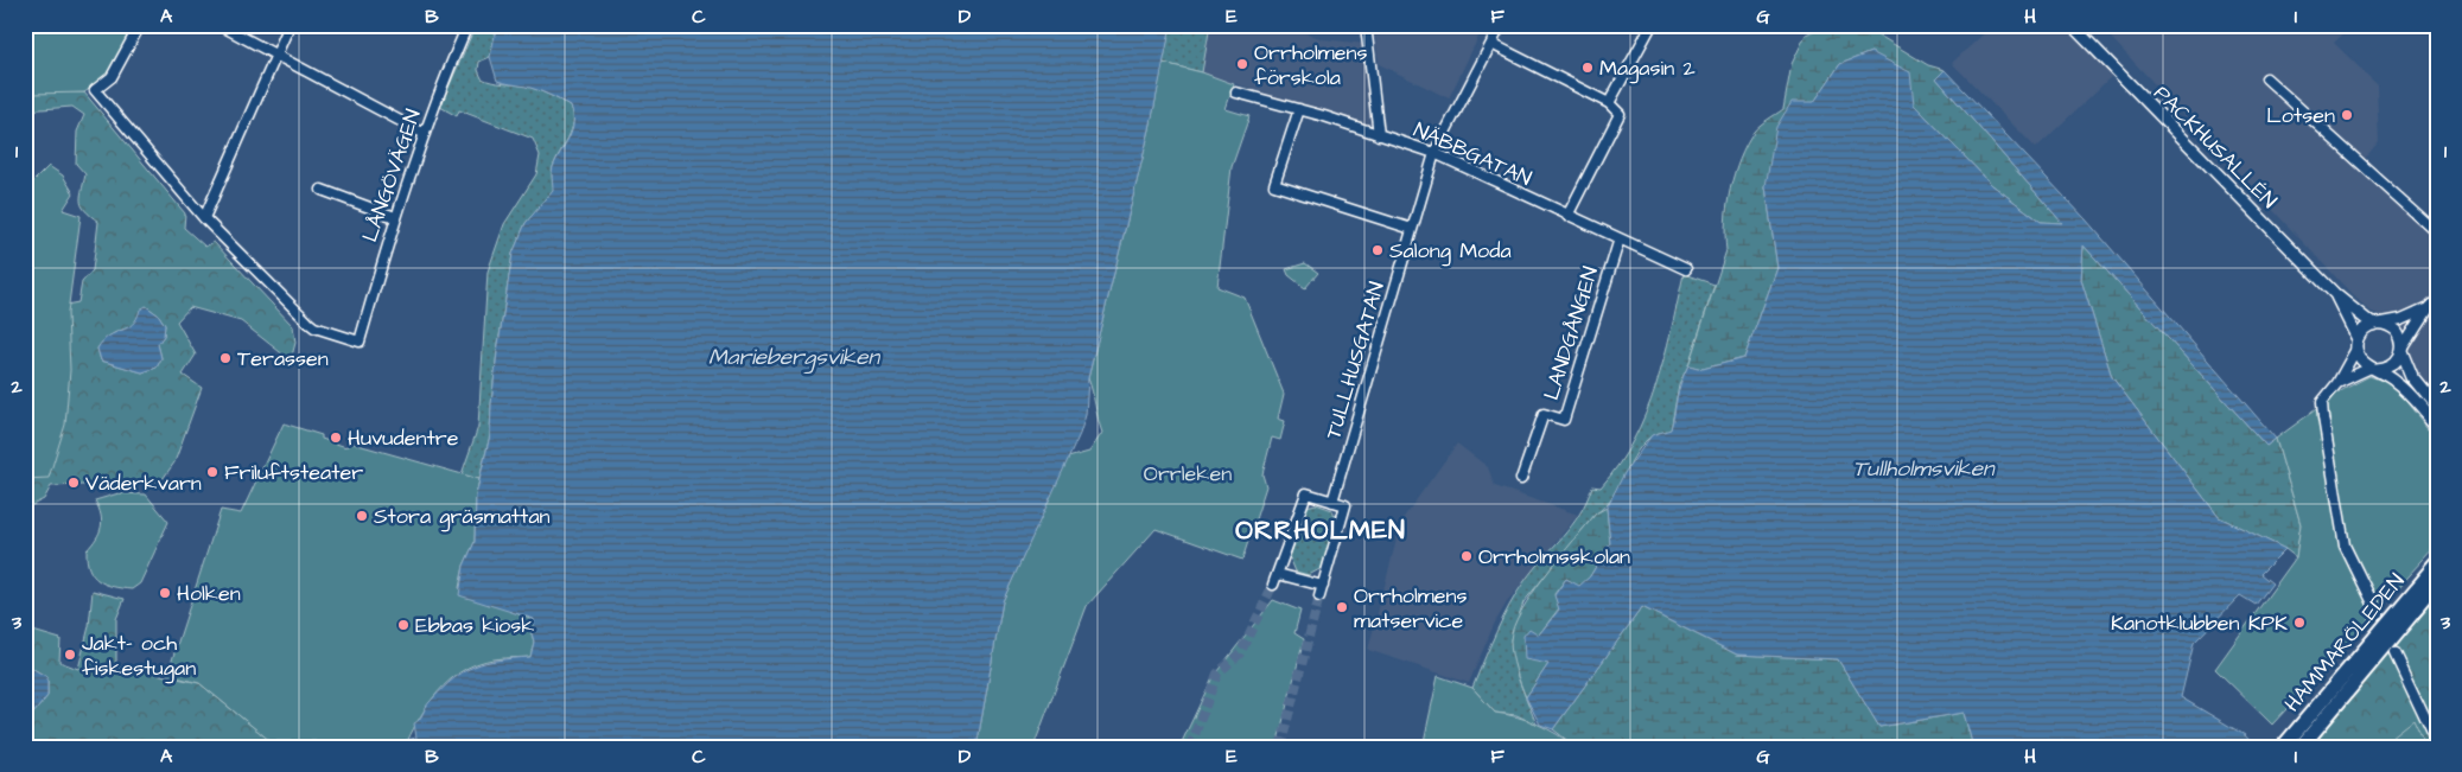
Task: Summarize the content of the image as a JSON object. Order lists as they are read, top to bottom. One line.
{"streets":{"main road":["HAMMARÖLEDEN"],"street":["PACKHUSALLÉN","NÄBBGATAN","LÅNGÖVÄGEN","LANDGÅNGEN","TULLHUSGATAN"]},"crossings":[["NÄBBGATAN","LANDGÅNGEN"],["NÄBBGATAN","TULLHUSGATAN"]],"districts":["ORRHOLMEN"],"water":["Mariebergsviken","Tullholmsviken"],"parks":["Orrleken"],"places":["Orrholmens förskola","Magasin 2","Lotsen","Salong Moda","Terassen","Huvudentre","Friluftsteater","Väderkvarn","Stora gräsmattan","Orrholmsskolan","Holken","Orrholmens matservice","Kanotklubben KPK","Ebbas kiosk","Jakt- och fiskestugan"],"grid":{"columns":["A","B","C","D","E","F","G","H","I"],"rows":["1","2","3"]}}
